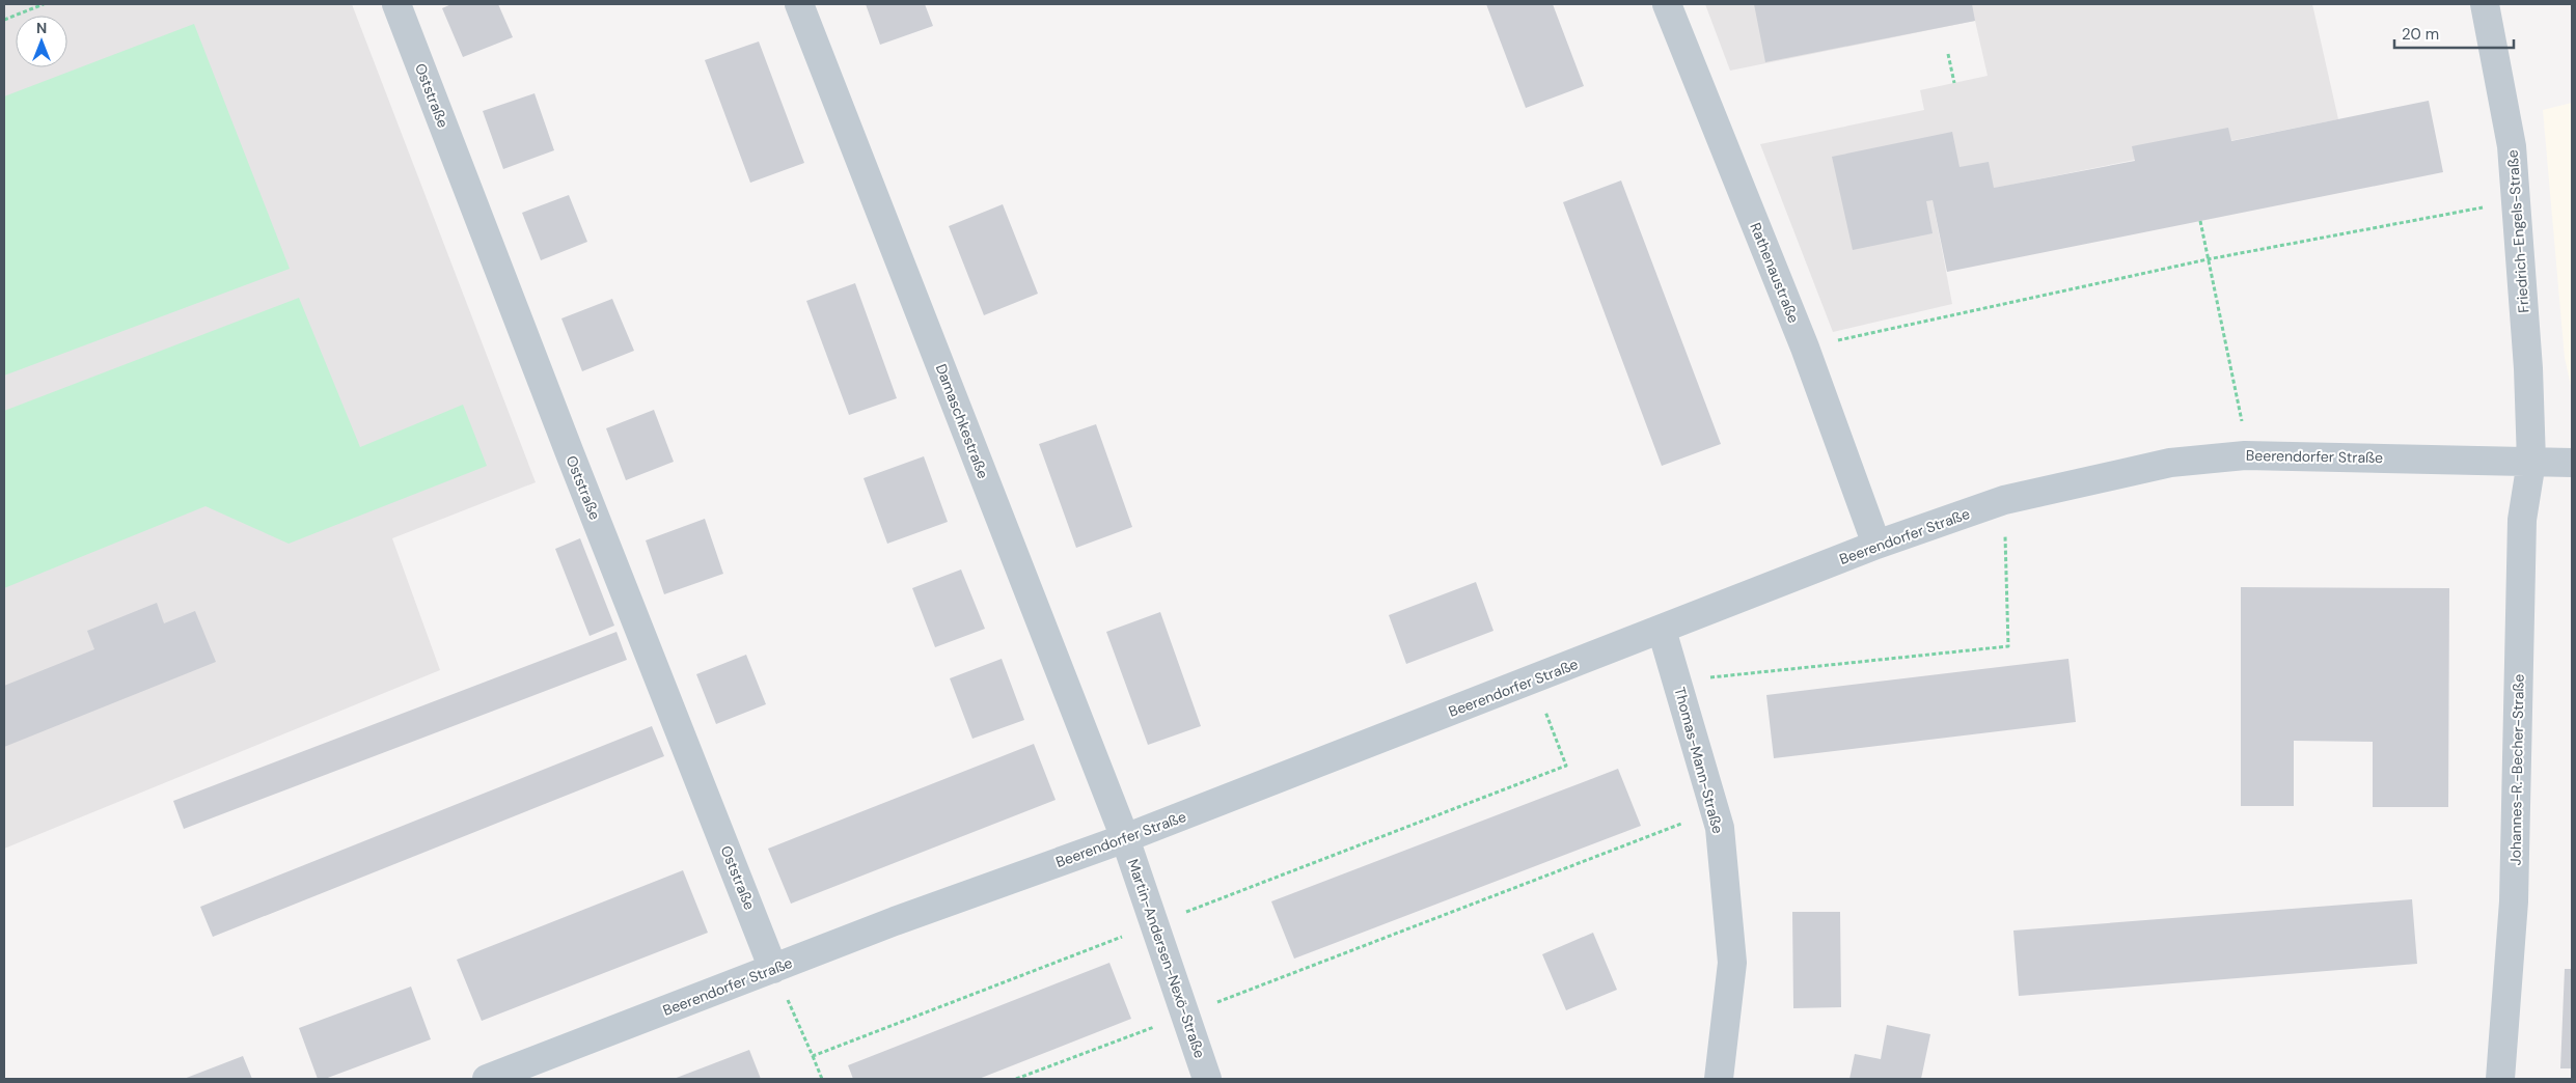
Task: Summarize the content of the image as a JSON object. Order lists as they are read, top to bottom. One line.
{"streets":{"street":["Oststraße","Friedrich-Engels-Straße","Rathenaustraße","Damaschkestraße","Beerendorfer Straße","Thomas-Mann-Straße","Johannes-R.-Becher-Straße","Martin-Andersen-Nexö-Straße"]},"crossings":[["Oststraße","Beerendorfer Straße"],["Friedrich-Engels-Straße","Beerendorfer Straße"],["Friedrich-Engels-Straße","Johannes-R.-Becher-Straße"],["Rathenaustraße","Beerendorfer Straße"],["Damaschkestraße","Beerendorfer Straße"],["Damaschkestraße","Martin-Andersen-Nexö-Straße"],["Beerendorfer Straße","Thomas-Mann-Straße"],["Beerendorfer Straße","Johannes-R.-Becher-Straße"],["Beerendorfer Straße","Martin-Andersen-Nexö-Straße"]],"scale_bar":"20 m","north":"top"}
